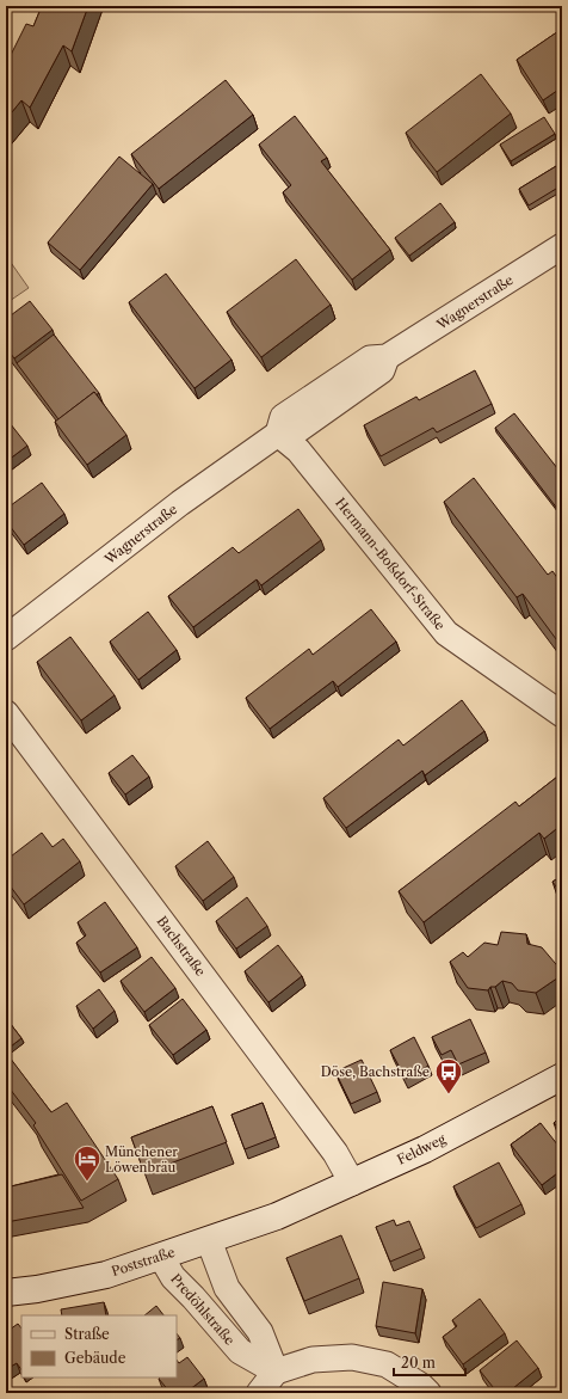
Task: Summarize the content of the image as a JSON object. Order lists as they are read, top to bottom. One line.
{"streets":{"street":["Wagnerstraße","Hermann-Boßdorf-Straße","Bachstraße","Feldweg","Poststraße","Predöhlstraße"]},"crossings":[["Wagnerstraße","Hermann-Boßdorf-Straße"],["Bachstraße","Feldweg"],["Feldweg","Poststraße"],["Poststraße","Predöhlstraße"]],"places":{"bus stop":["Döse, Bachstraße"],"hotel":["Münchener Löwenbräu"]},"legend":["Straße","Gebäude"],"scale_bar":"20 m"}
